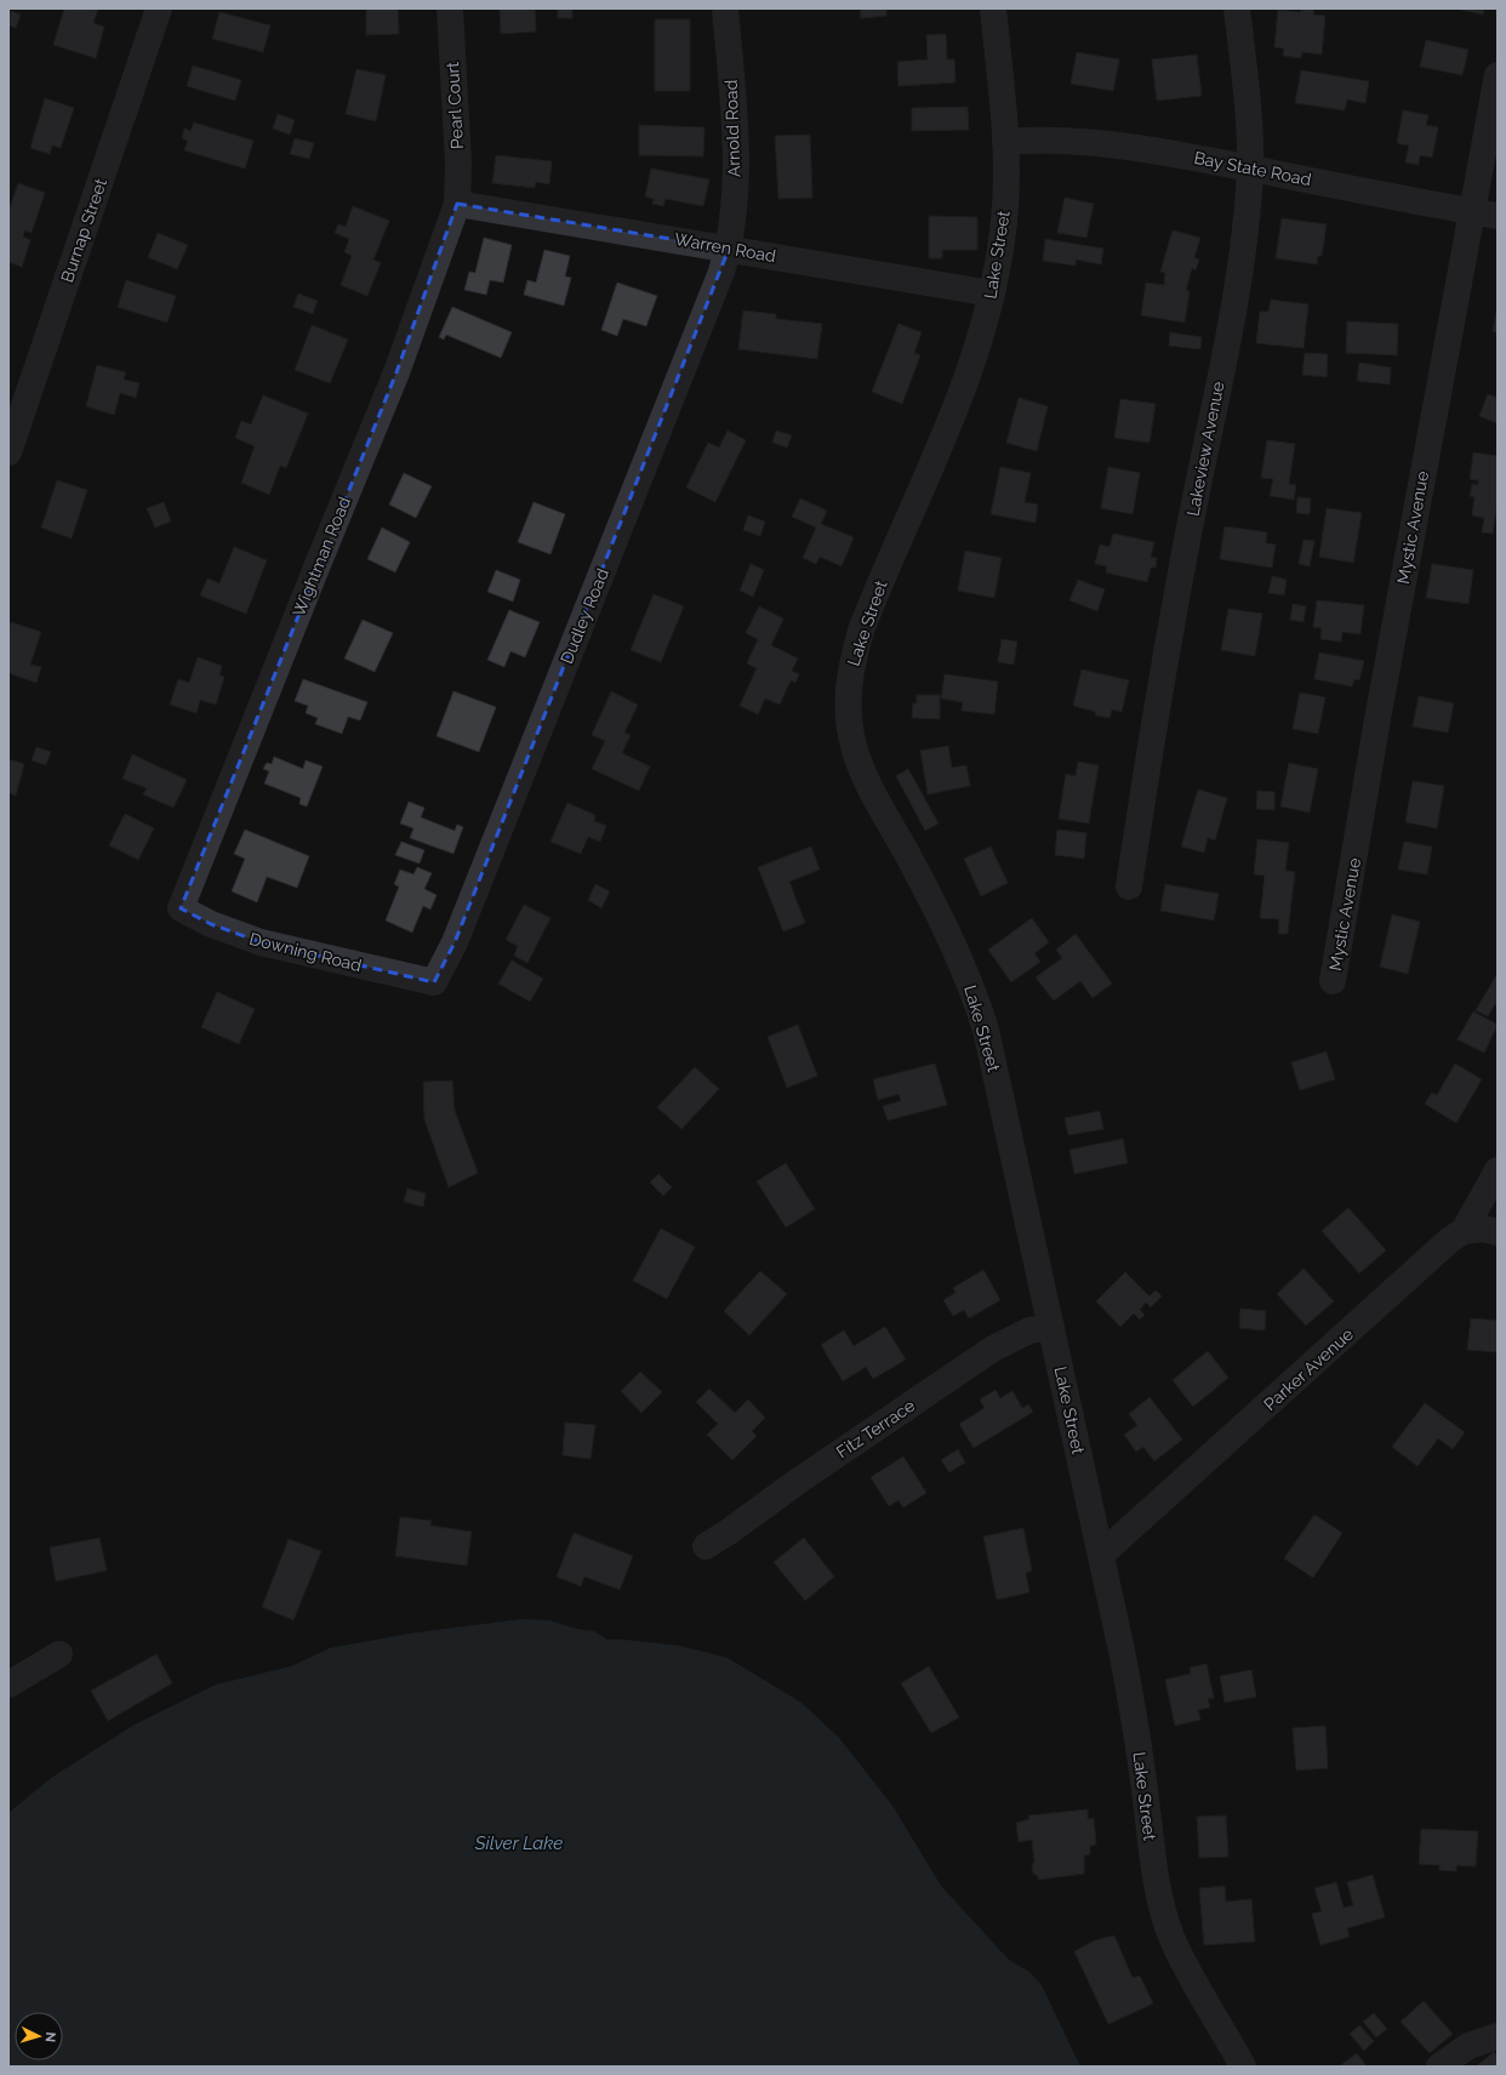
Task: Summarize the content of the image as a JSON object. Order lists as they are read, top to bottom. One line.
{"streets":{"street":["Pearl Court","Arnold Road","Bay State Road","Burnap Street","Warren Road","Lake Street","Lakeview Avenue","Mystic Avenue","Wightman Road","Dudley Road","Downing Road","Parker Avenue","Fitz Terrace"]},"crossings":[["Pearl Court","Warren Road"],["Pearl Court","Wightman Road"],["Arnold Road","Warren Road"],["Arnold Road","Dudley Road"],["Bay State Road","Lake Street"],["Bay State Road","Lakeview Avenue"],["Bay State Road","Mystic Avenue"],["Warren Road","Lake Street"],["Warren Road","Wightman Road"],["Warren Road","Dudley Road"],["Lake Street","Parker Avenue"],["Lake Street","Fitz Terrace"],["Wightman Road","Downing Road"],["Dudley Road","Downing Road"]],"water":["Silver Lake"],"north":"right"}
